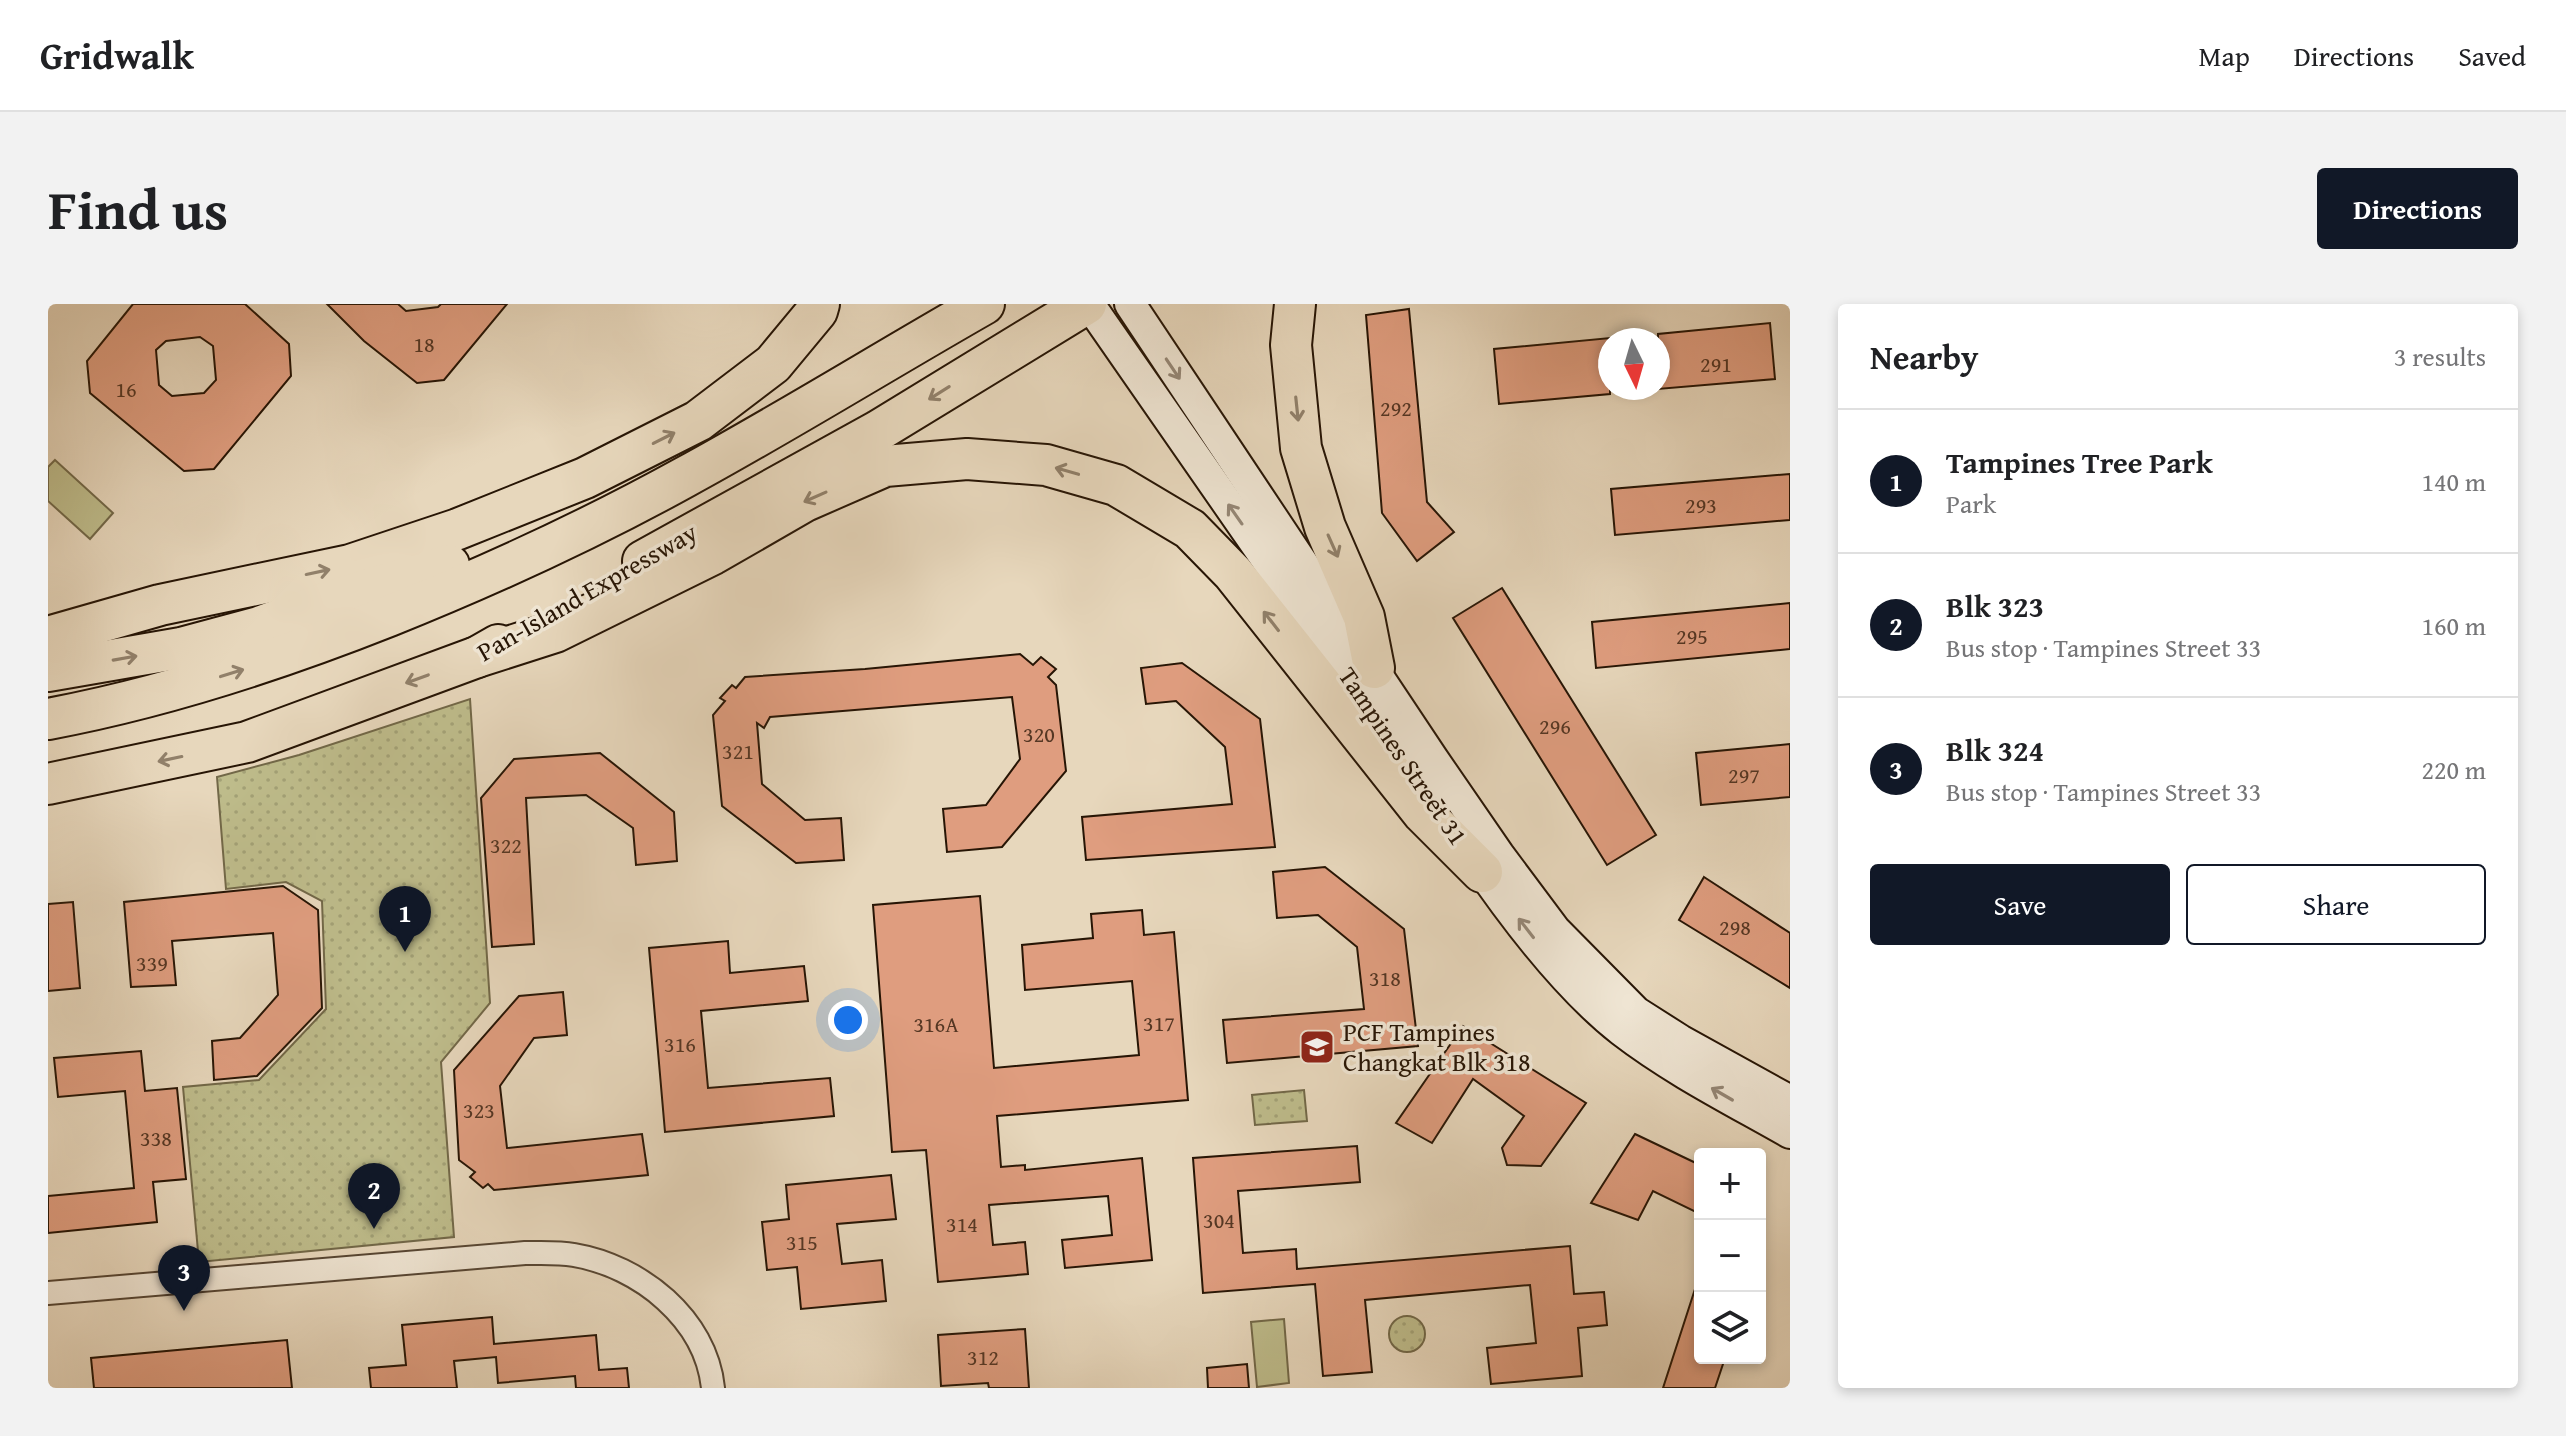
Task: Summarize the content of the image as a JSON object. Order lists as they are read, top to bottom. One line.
{"streets":{"highway":["Pan-Island Expressway"],"main road":["Tampines Street 31"]},"crossings":[["Pan-Island Expressway","Tampines Street 31"]],"places":{"school or university":["PCF Tampines Changkat Blk 318"]},"house_numbers":["18","291","16","292","293","295","296","320","321","297","322","298","339","318","317","316A","316","323","338","304","314","315","312"],"north":"bottom","page":{"header":"Gridwalk","nav":["Map","Directions","Saved"],"title":"Find us","buttons":["Directions",["Save","Share"]],"heading":["Nearby","3 results"],"list":[{"mark":"1","name":"Tampines Tree Park","note":"Park","value":"140 m"},{"mark":"2","name":"Blk 323","note":"Bus stop · Tampines Street 33","value":"160 m"},{"mark":"3","name":"Blk 324","note":"Bus stop · Tampines Street 33","value":"220 m"}],"pins":["1","2","3"],"map_buttons":["+","−"]}}
